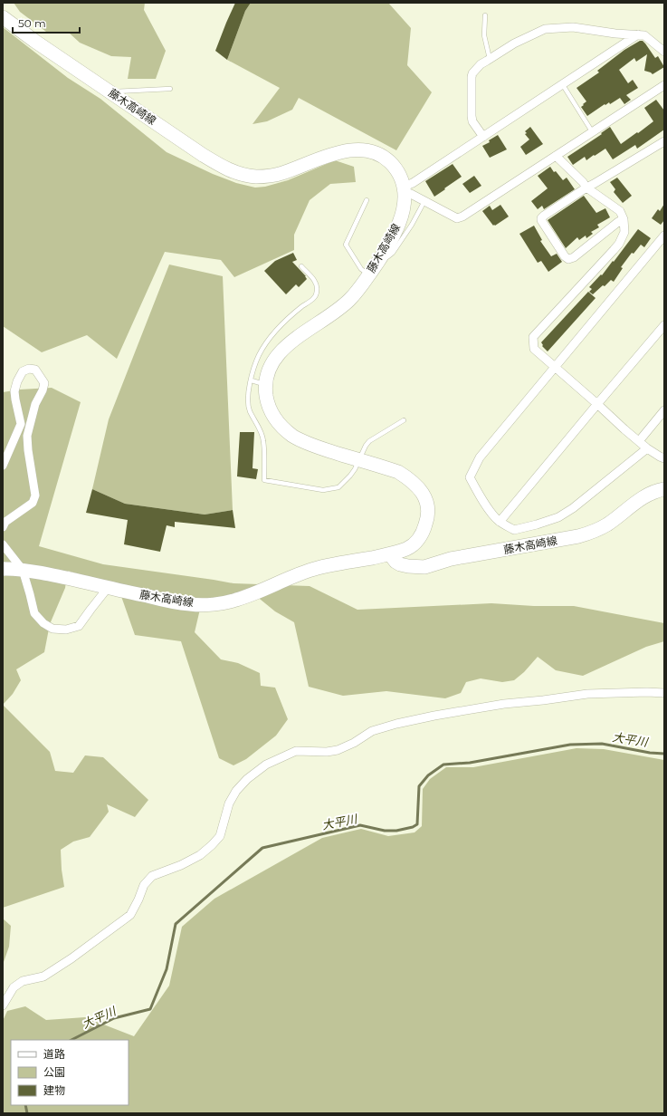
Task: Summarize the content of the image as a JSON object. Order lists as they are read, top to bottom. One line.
{"streets":{"main road":["藤木高崎線"]},"water":["大平川"],"legend":["道路","公園","建物"],"scale_bar":"50 m"}
